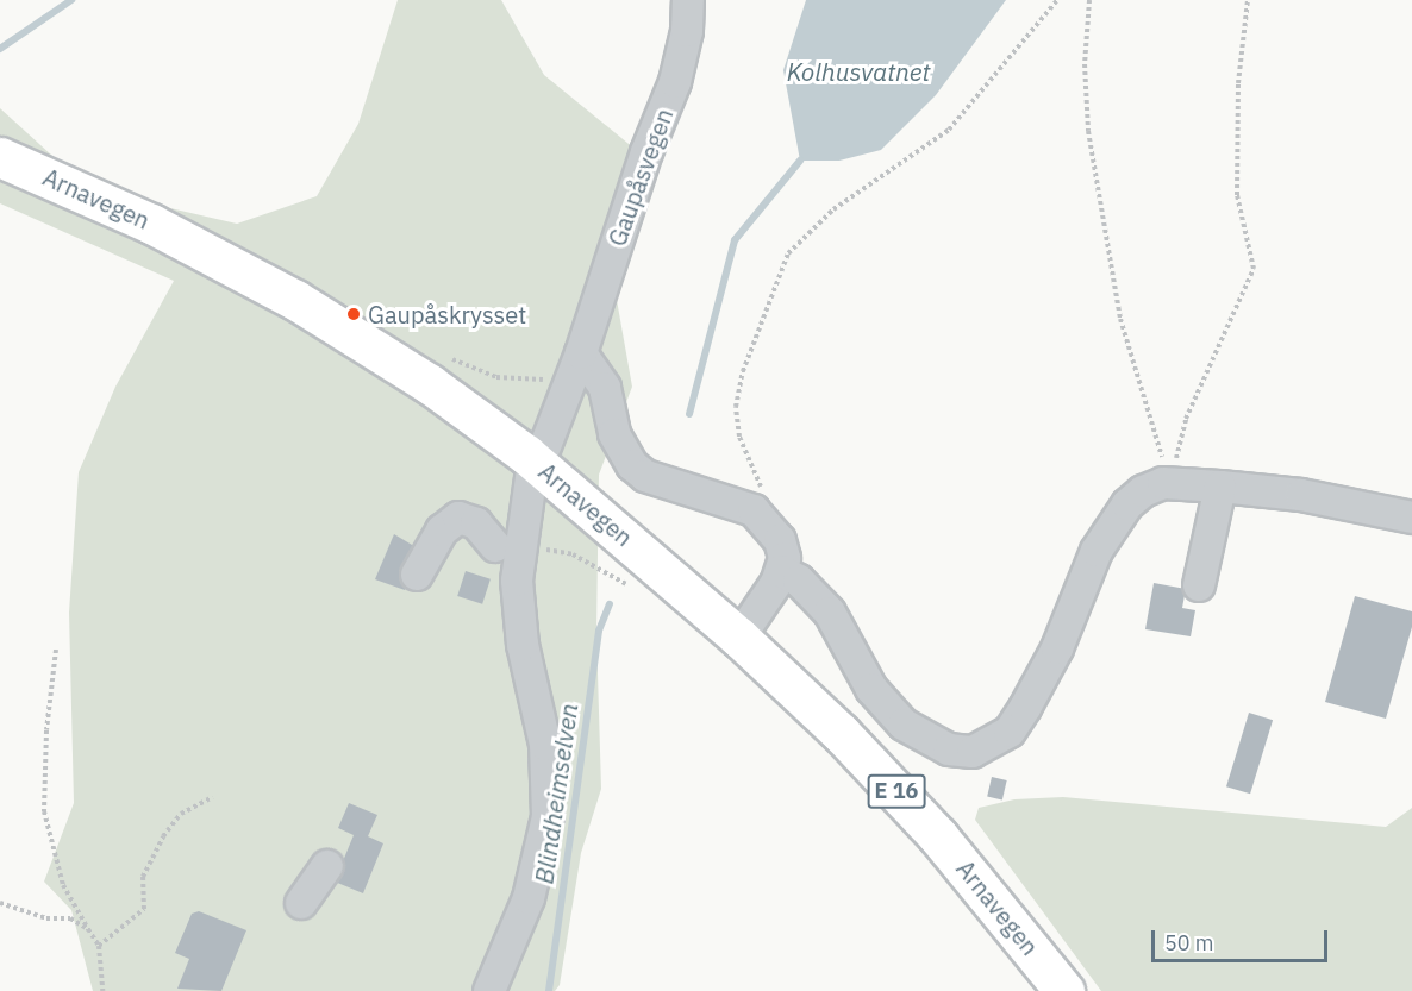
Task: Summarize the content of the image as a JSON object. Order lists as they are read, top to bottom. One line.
{"streets":{"highway":["Arnavegen","E 16"],"street":["Gaupåsvegen"]},"water":["Kolhusvatnet","Blindheimselven"],"places":["Gaupåskrysset"],"scale_bar":"50 m"}
